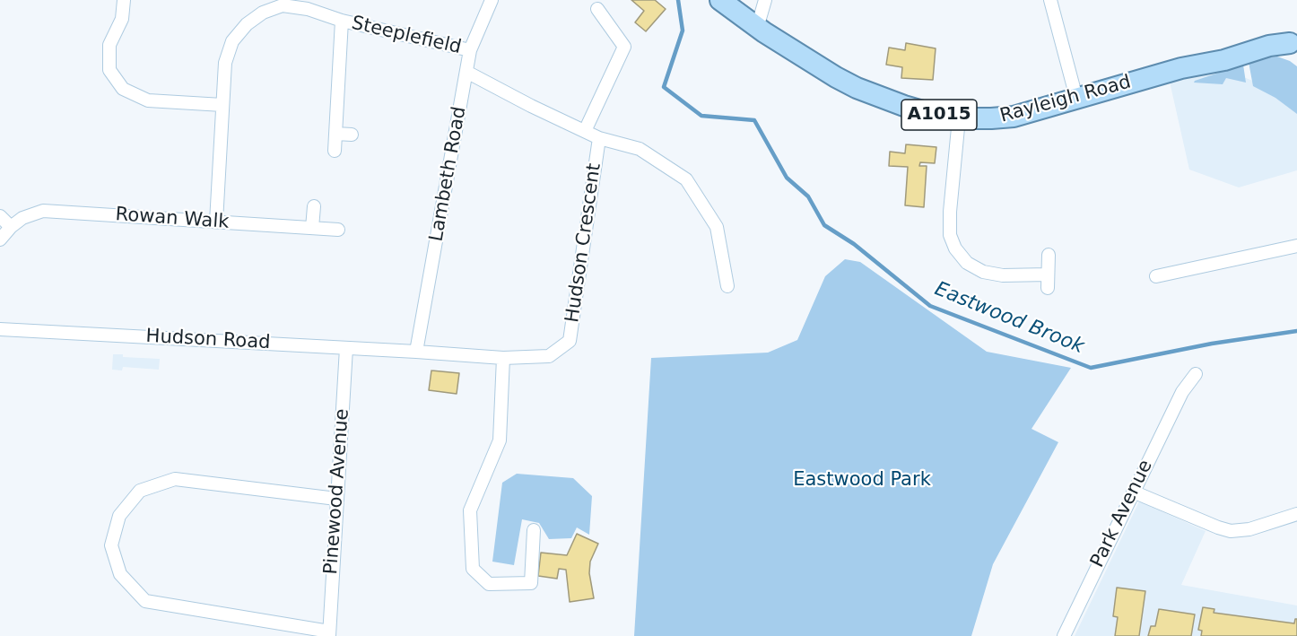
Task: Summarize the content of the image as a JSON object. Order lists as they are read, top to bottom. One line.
{"streets":{"main road":["Rayleigh Road","A1015"],"street":["Steeplefield","Lambeth Road","Rowan Walk","Hudson Crescent","Hudson Road","Pinewood Avenue","Park Avenue"]},"crossings":[["Steeplefield","Lambeth Road"],["Steeplefield","Rowan Walk"],["Lambeth Road","Hudson Crescent"],["Lambeth Road","Hudson Road"],["Hudson Crescent","Hudson Road"],["Hudson Road","Pinewood Avenue"]],"water":["Eastwood Brook"],"parks":["Eastwood Park"]}
